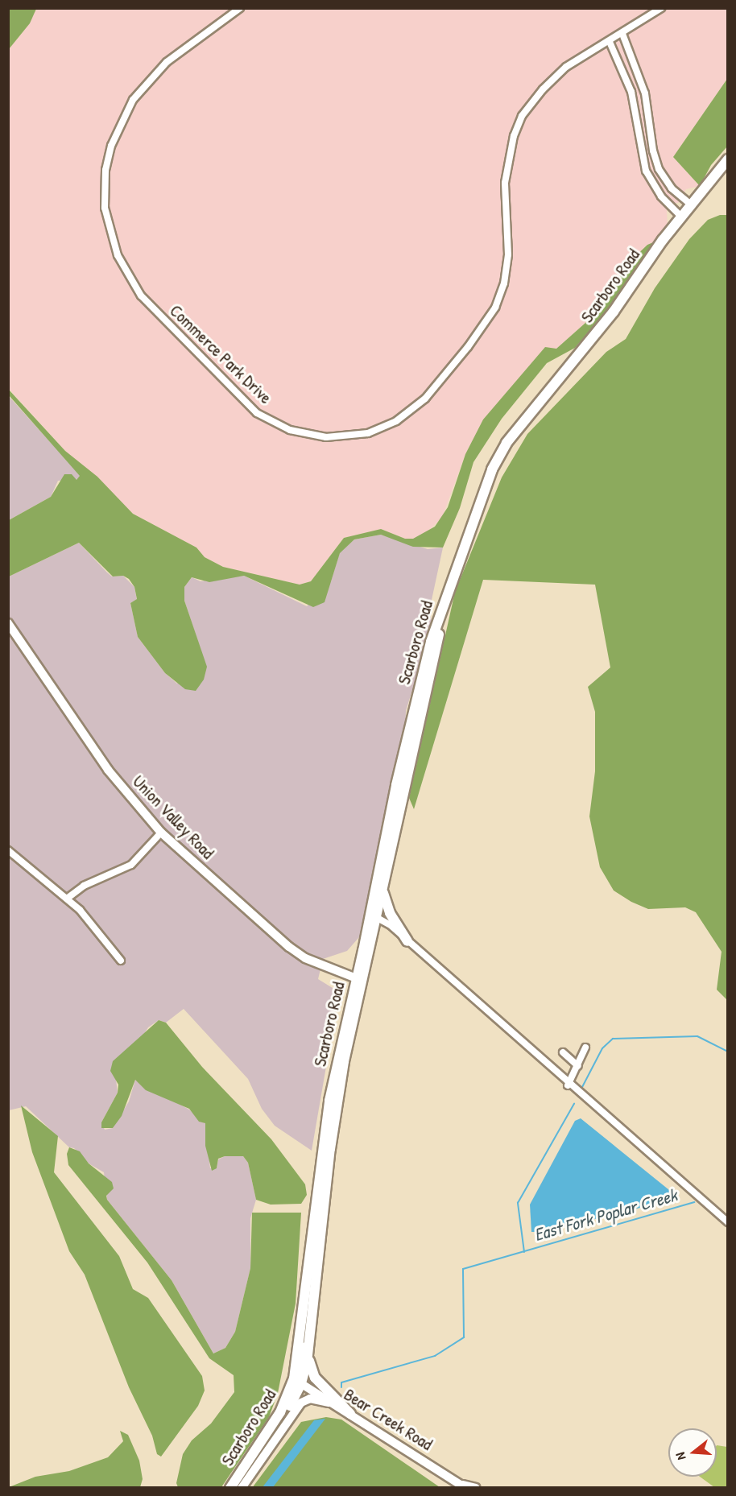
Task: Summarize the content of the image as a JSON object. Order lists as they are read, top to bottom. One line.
{"streets":{"main road":["Scarboro Road"],"street":["Commerce Park Drive","Union Valley Road","Bear Creek Road"]},"crossings":[["Scarboro Road","Union Valley Road"],["Scarboro Road","Bear Creek Road"]],"water":["East Fork Poplar Creek"],"north":"left"}
